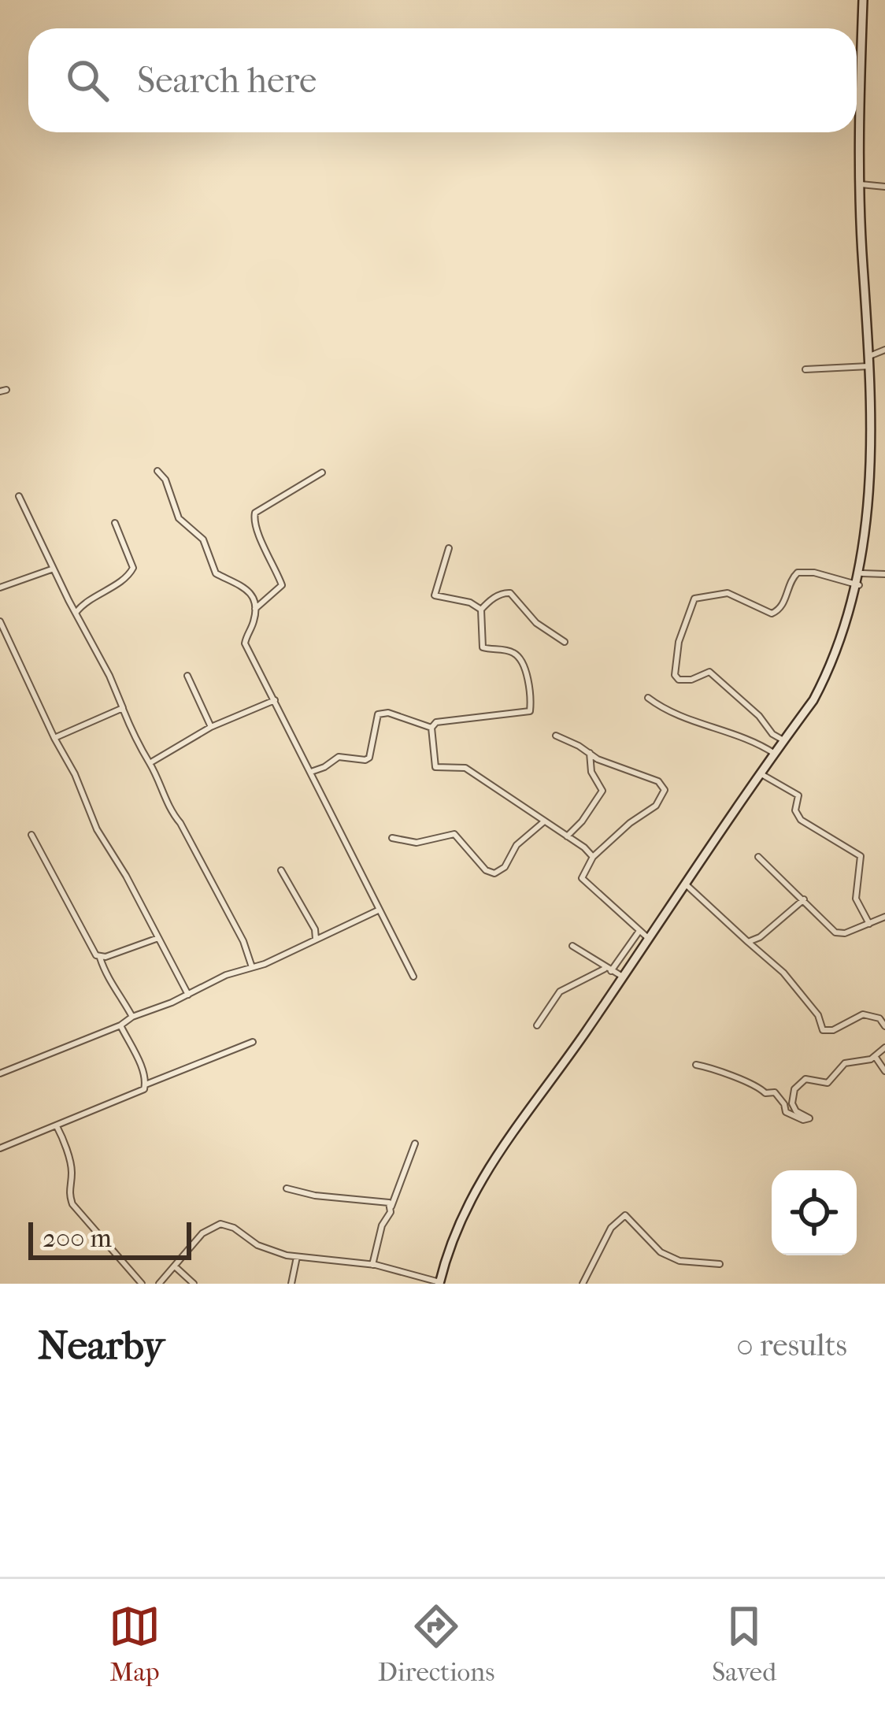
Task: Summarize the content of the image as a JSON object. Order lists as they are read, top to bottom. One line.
{"scale_bar":"200 m","page":{"search":"Search here","scale":"200 m","heading":["Nearby","0 results"],"nav":["Map","Directions","Saved"]}}
